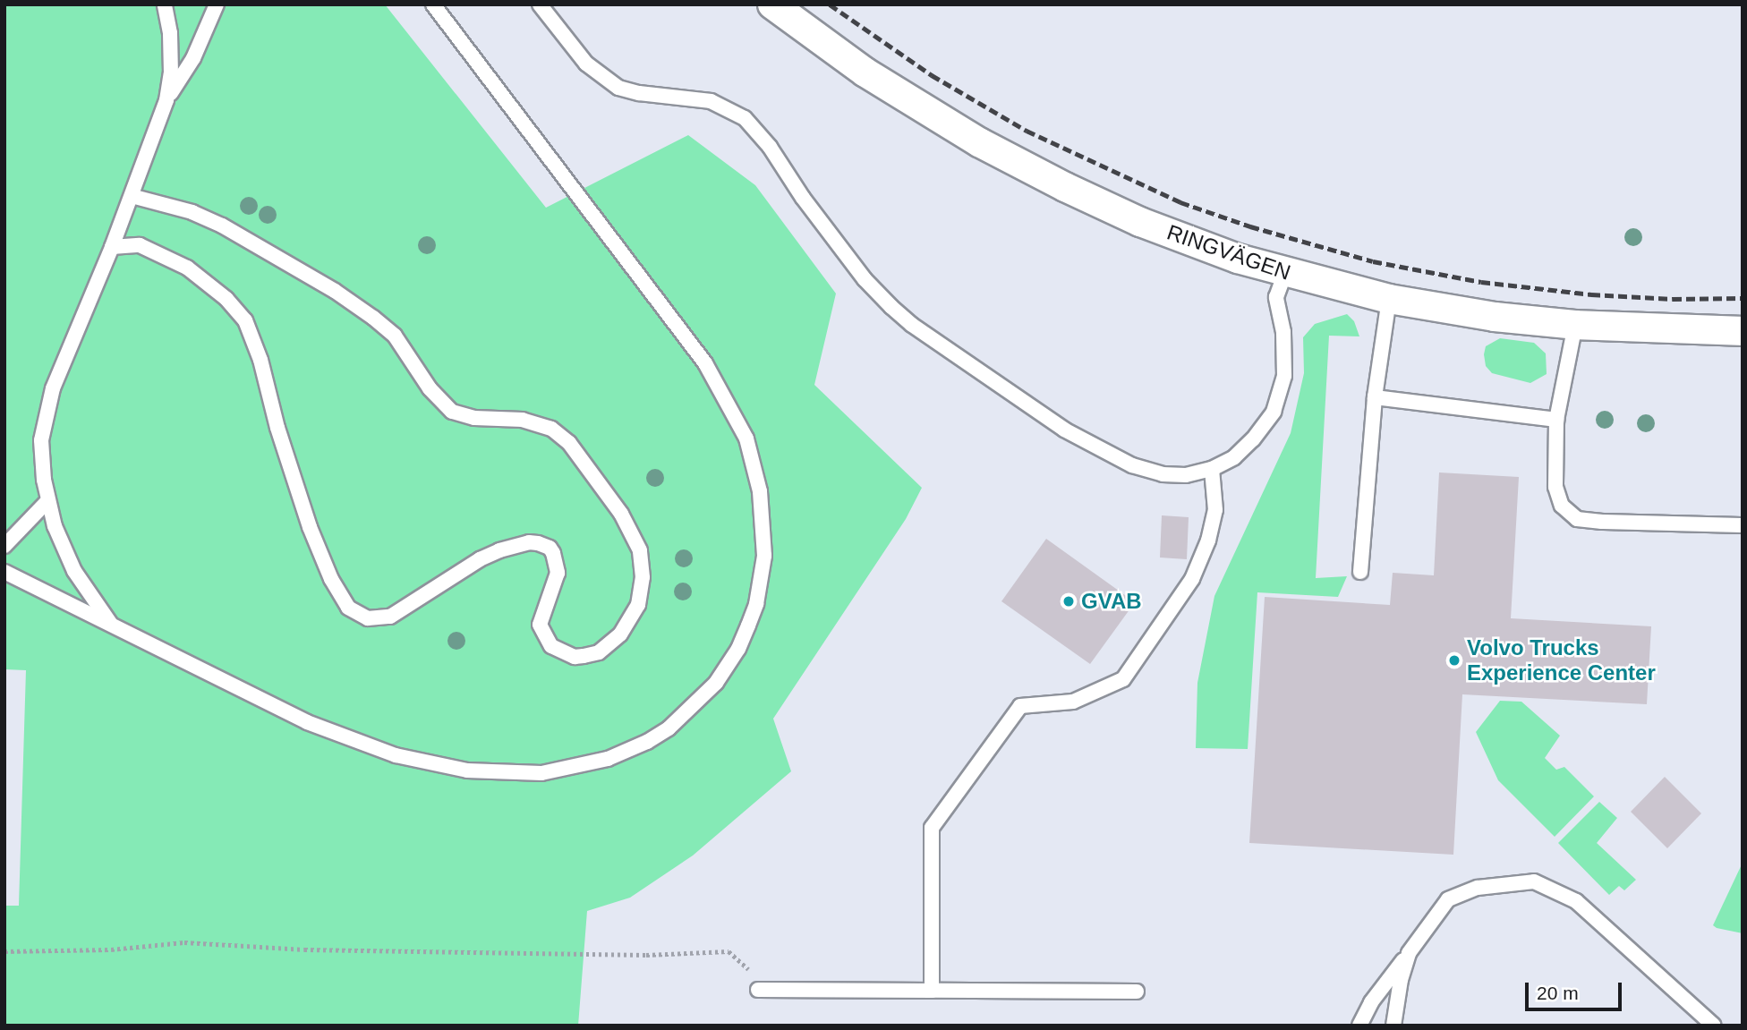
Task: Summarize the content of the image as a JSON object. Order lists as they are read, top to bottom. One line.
{"streets":{"street":["RINGVÄGEN"]},"places":["GVAB","Volvo Trucks Experience Center"],"scale_bar":"20 m"}
